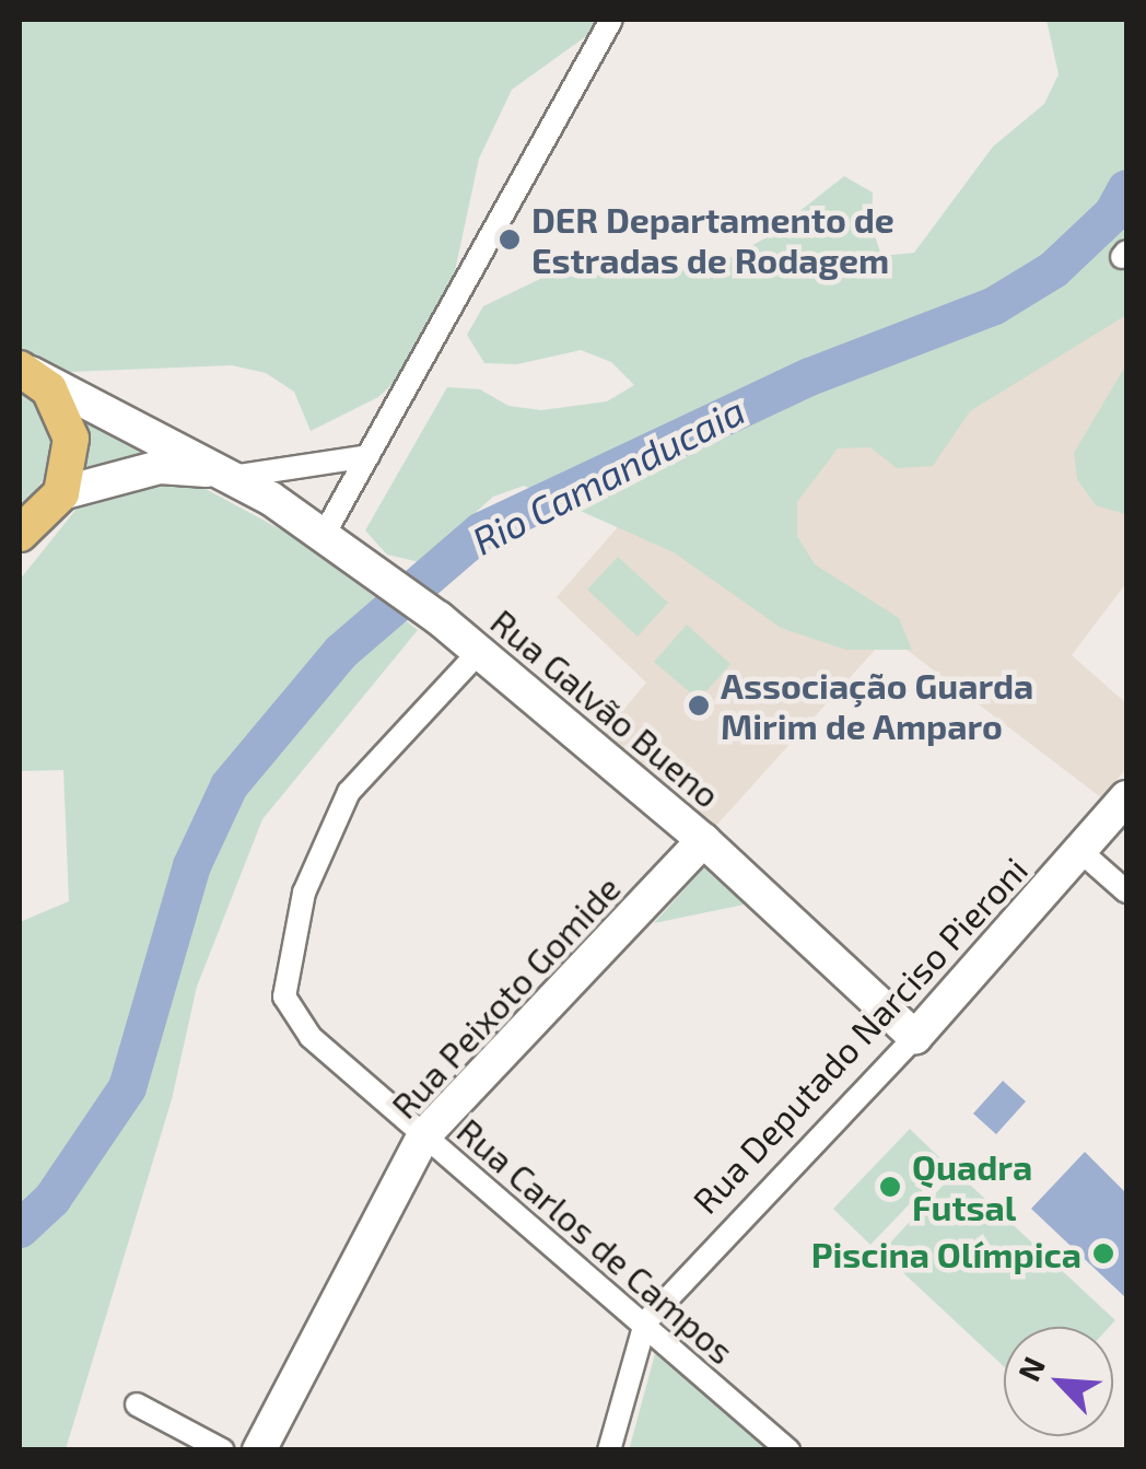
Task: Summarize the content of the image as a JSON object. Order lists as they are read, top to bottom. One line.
{"streets":{"street":["Rua Galvão Bueno","Rua Peixoto Gomide","Rua Deputado Narciso Pieroni","Rua Carlos de Campos"]},"crossings":[["Rua Galvão Bueno","Rua Peixoto Gomide"],["Rua Galvão Bueno","Rua Deputado Narciso Pieroni"],["Rua Galvão Bueno","Rua Carlos de Campos"],["Rua Peixoto Gomide","Rua Carlos de Campos"],["Rua Deputado Narciso Pieroni","Rua Carlos de Campos"]],"water":["Rio Camanducaia"],"places":["DER Departamento de Estradas de Rodagem","Associação Guarda Mirim de Amparo","Quadra Futsal","Piscina Olímpica"],"north":"top left"}
